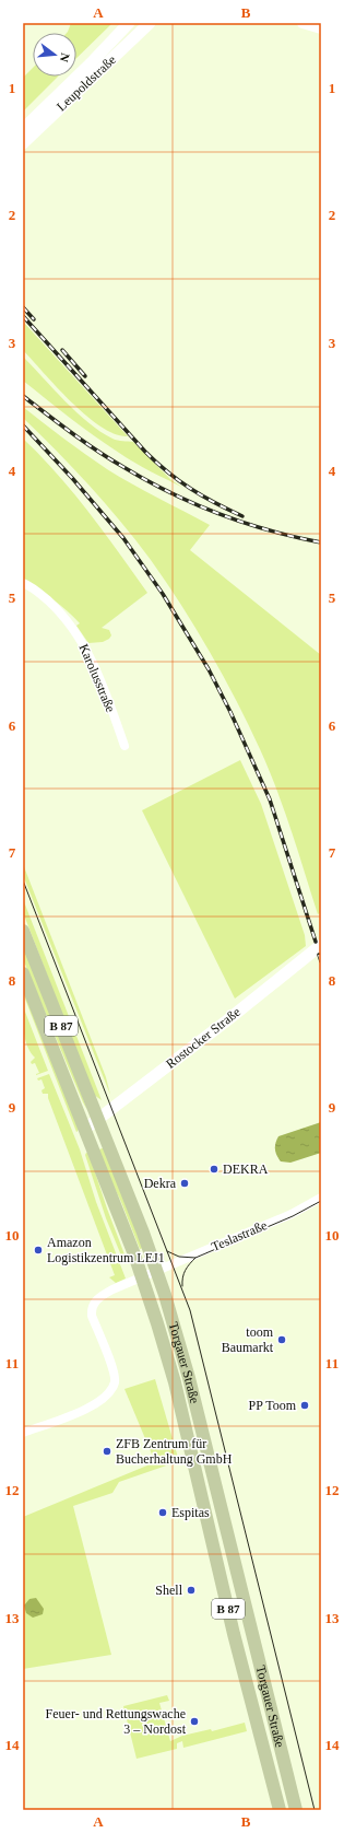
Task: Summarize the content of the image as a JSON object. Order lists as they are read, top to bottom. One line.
{"streets":{"main road":["Leupoldstraße","B 87","Rostocker Straße","Torgauer Straße"],"street":["Karolusstraße","Teslastraße"]},"crossings":[["Rostocker Straße","Torgauer Straße"],["Teslastraße","Torgauer Straße"]],"places":["DEKRA","Dekra","Amazon Logistikzentrum LEJ1","toom Baumarkt","PP Toom","ZFB Zentrum für Bucherhaltung GmbH","Espitas","Shell","Feuer- und Rettungswache 3 – Nordost"],"north":"right","grid":{"columns":["A","B"],"rows":["1","2","3","4","5","6","7","8","9","10","11","12","13","14"]}}
